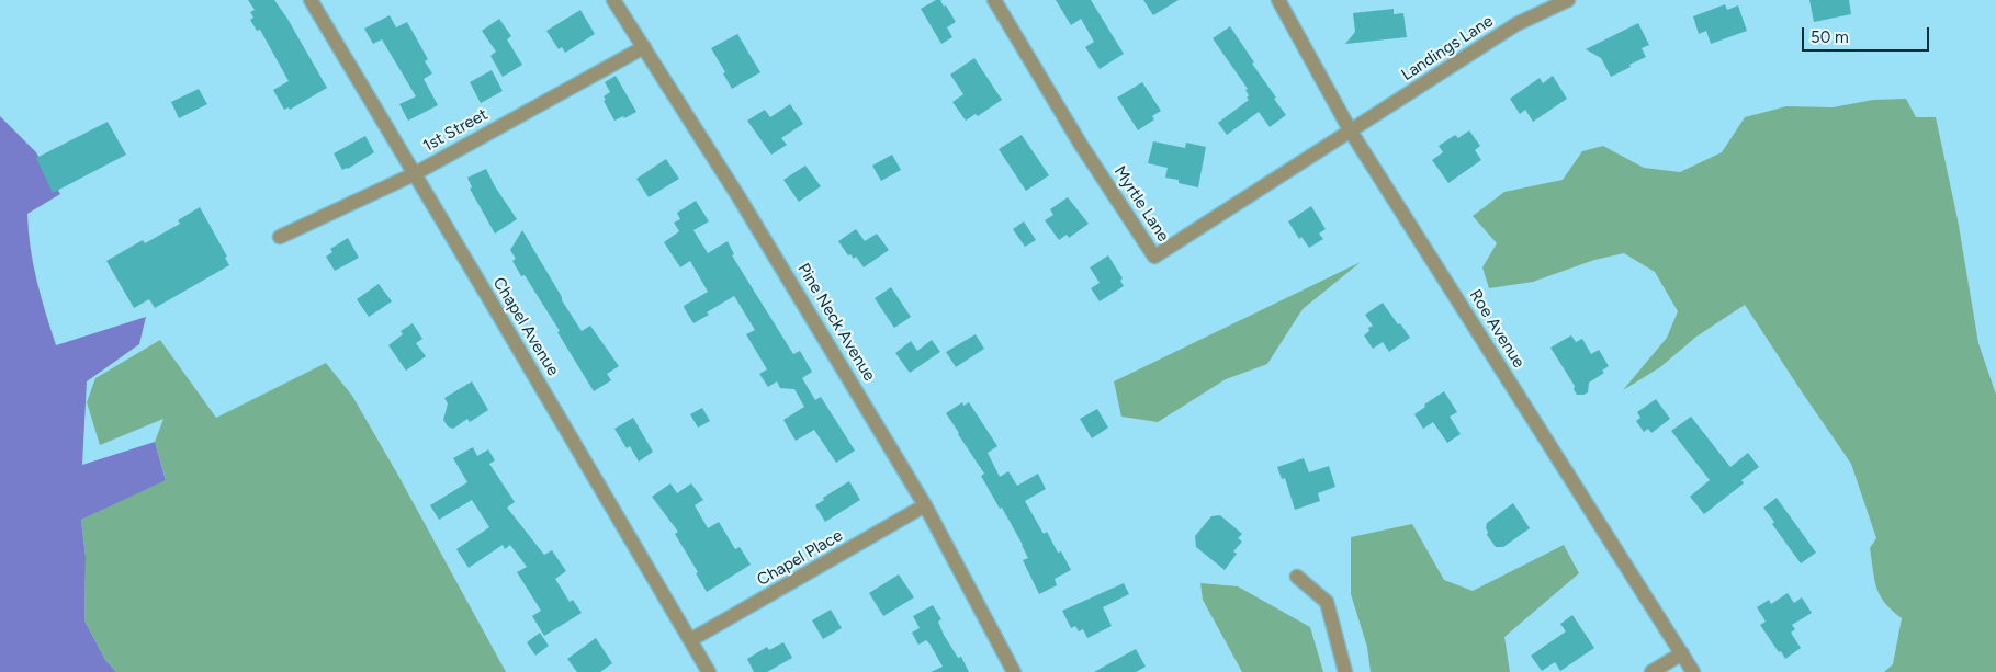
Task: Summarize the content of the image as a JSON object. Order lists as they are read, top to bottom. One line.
{"streets":{"street":["Landings Lane","1st Street","Myrtle Lane","Pine Neck Avenue","Chapel Avenue","Roe Avenue","Chapel Place"]},"crossings":[["Landings Lane","Myrtle Lane"],["Landings Lane","Roe Avenue"],["1st Street","Pine Neck Avenue"],["1st Street","Chapel Avenue"],["Myrtle Lane","Roe Avenue"],["Pine Neck Avenue","Chapel Place"],["Chapel Avenue","Chapel Place"]],"scale_bar":"50 m"}
